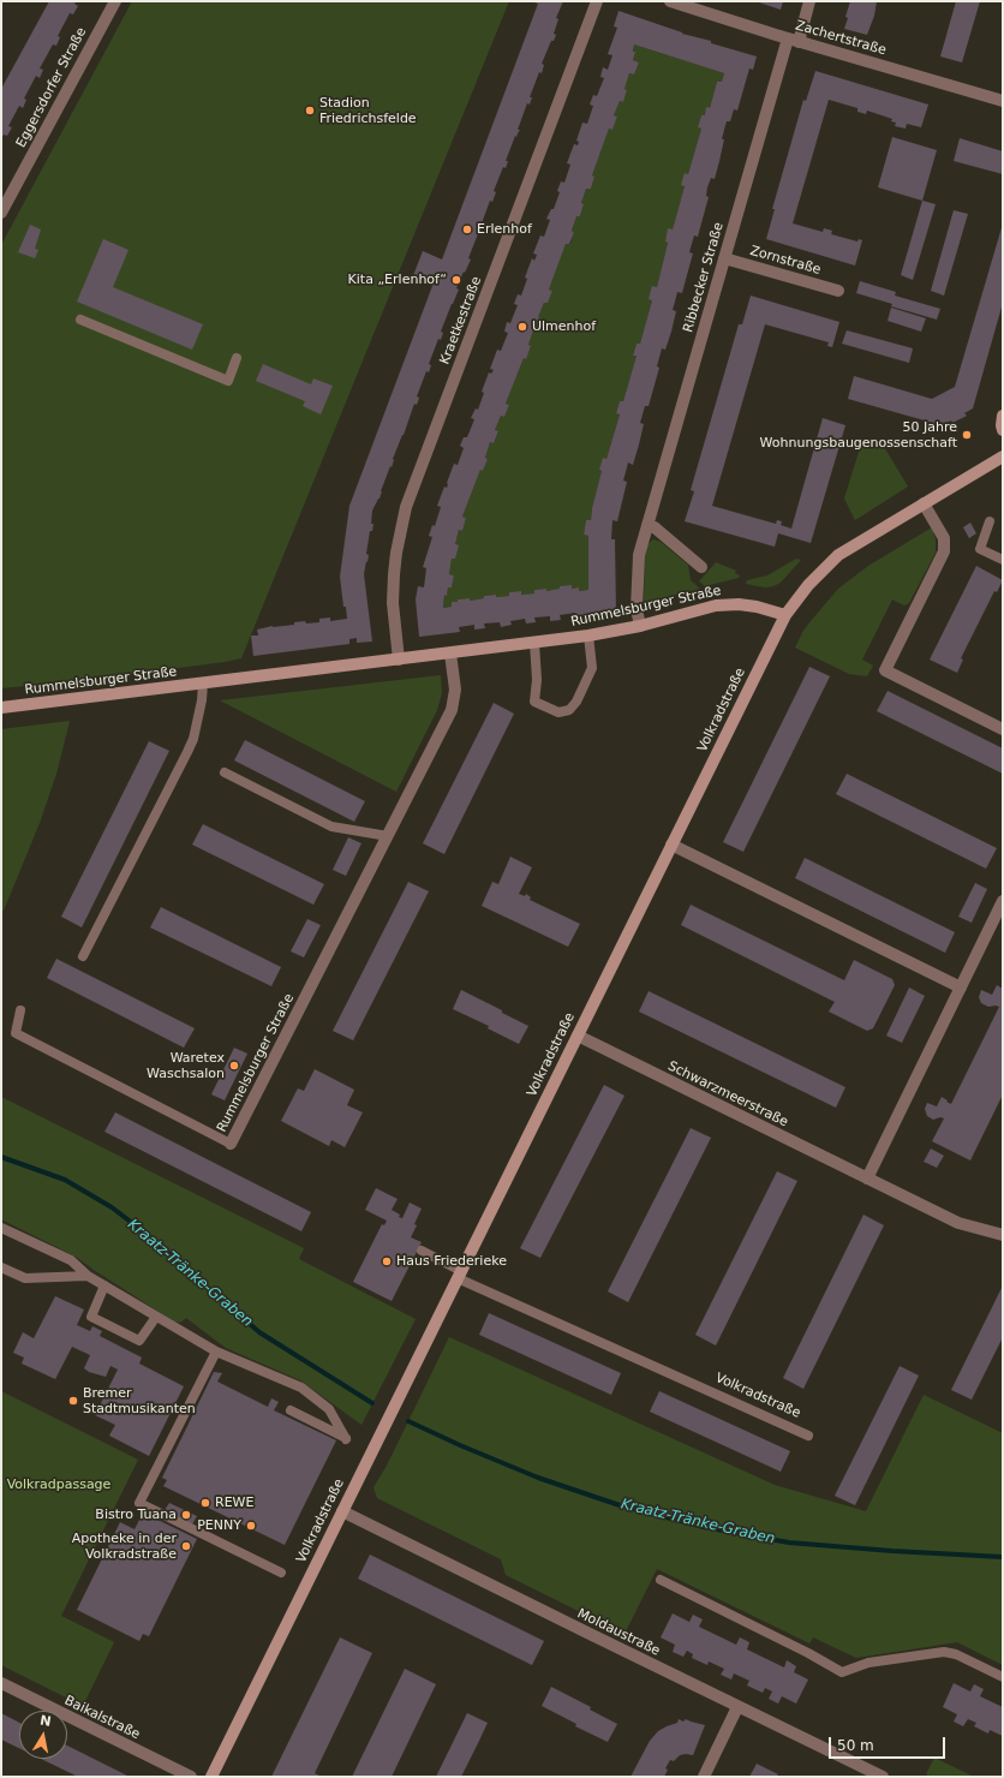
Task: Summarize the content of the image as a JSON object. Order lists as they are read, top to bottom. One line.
{"streets":{"street":["Zachertstraße","Eggersdorfer Straße","Zornstraße","Ribbecker Straße","Kraetkestraße","Rummelsburger Straße","Volkradstraße","Schwarzmeerstraße","Moldaustraße","Baikalstraße"]},"crossings":[["Zachertstraße","Ribbecker Straße"],["Zornstraße","Ribbecker Straße"],["Ribbecker Straße","Rummelsburger Straße"],["Kraetkestraße","Rummelsburger Straße"],["Rummelsburger Straße","Volkradstraße"],["Volkradstraße","Schwarzmeerstraße"],["Volkradstraße","Moldaustraße"]],"water":["Kraatz-Tränke-Graben"],"parks":["Volkradpassage"],"places":["Stadion Friedrichsfelde","Erlenhof","Kita „Erlenhof“","Ulmenhof","50 Jahre Wohnungsbaugenossenschaft","Waretex Waschsalon","Haus Friederieke","Bremer Stadtmusikanten","REWE","Bistro Tuana","PENNY","Apotheke in der Volkradstraße"],"scale_bar":"50 m","north":"top"}
